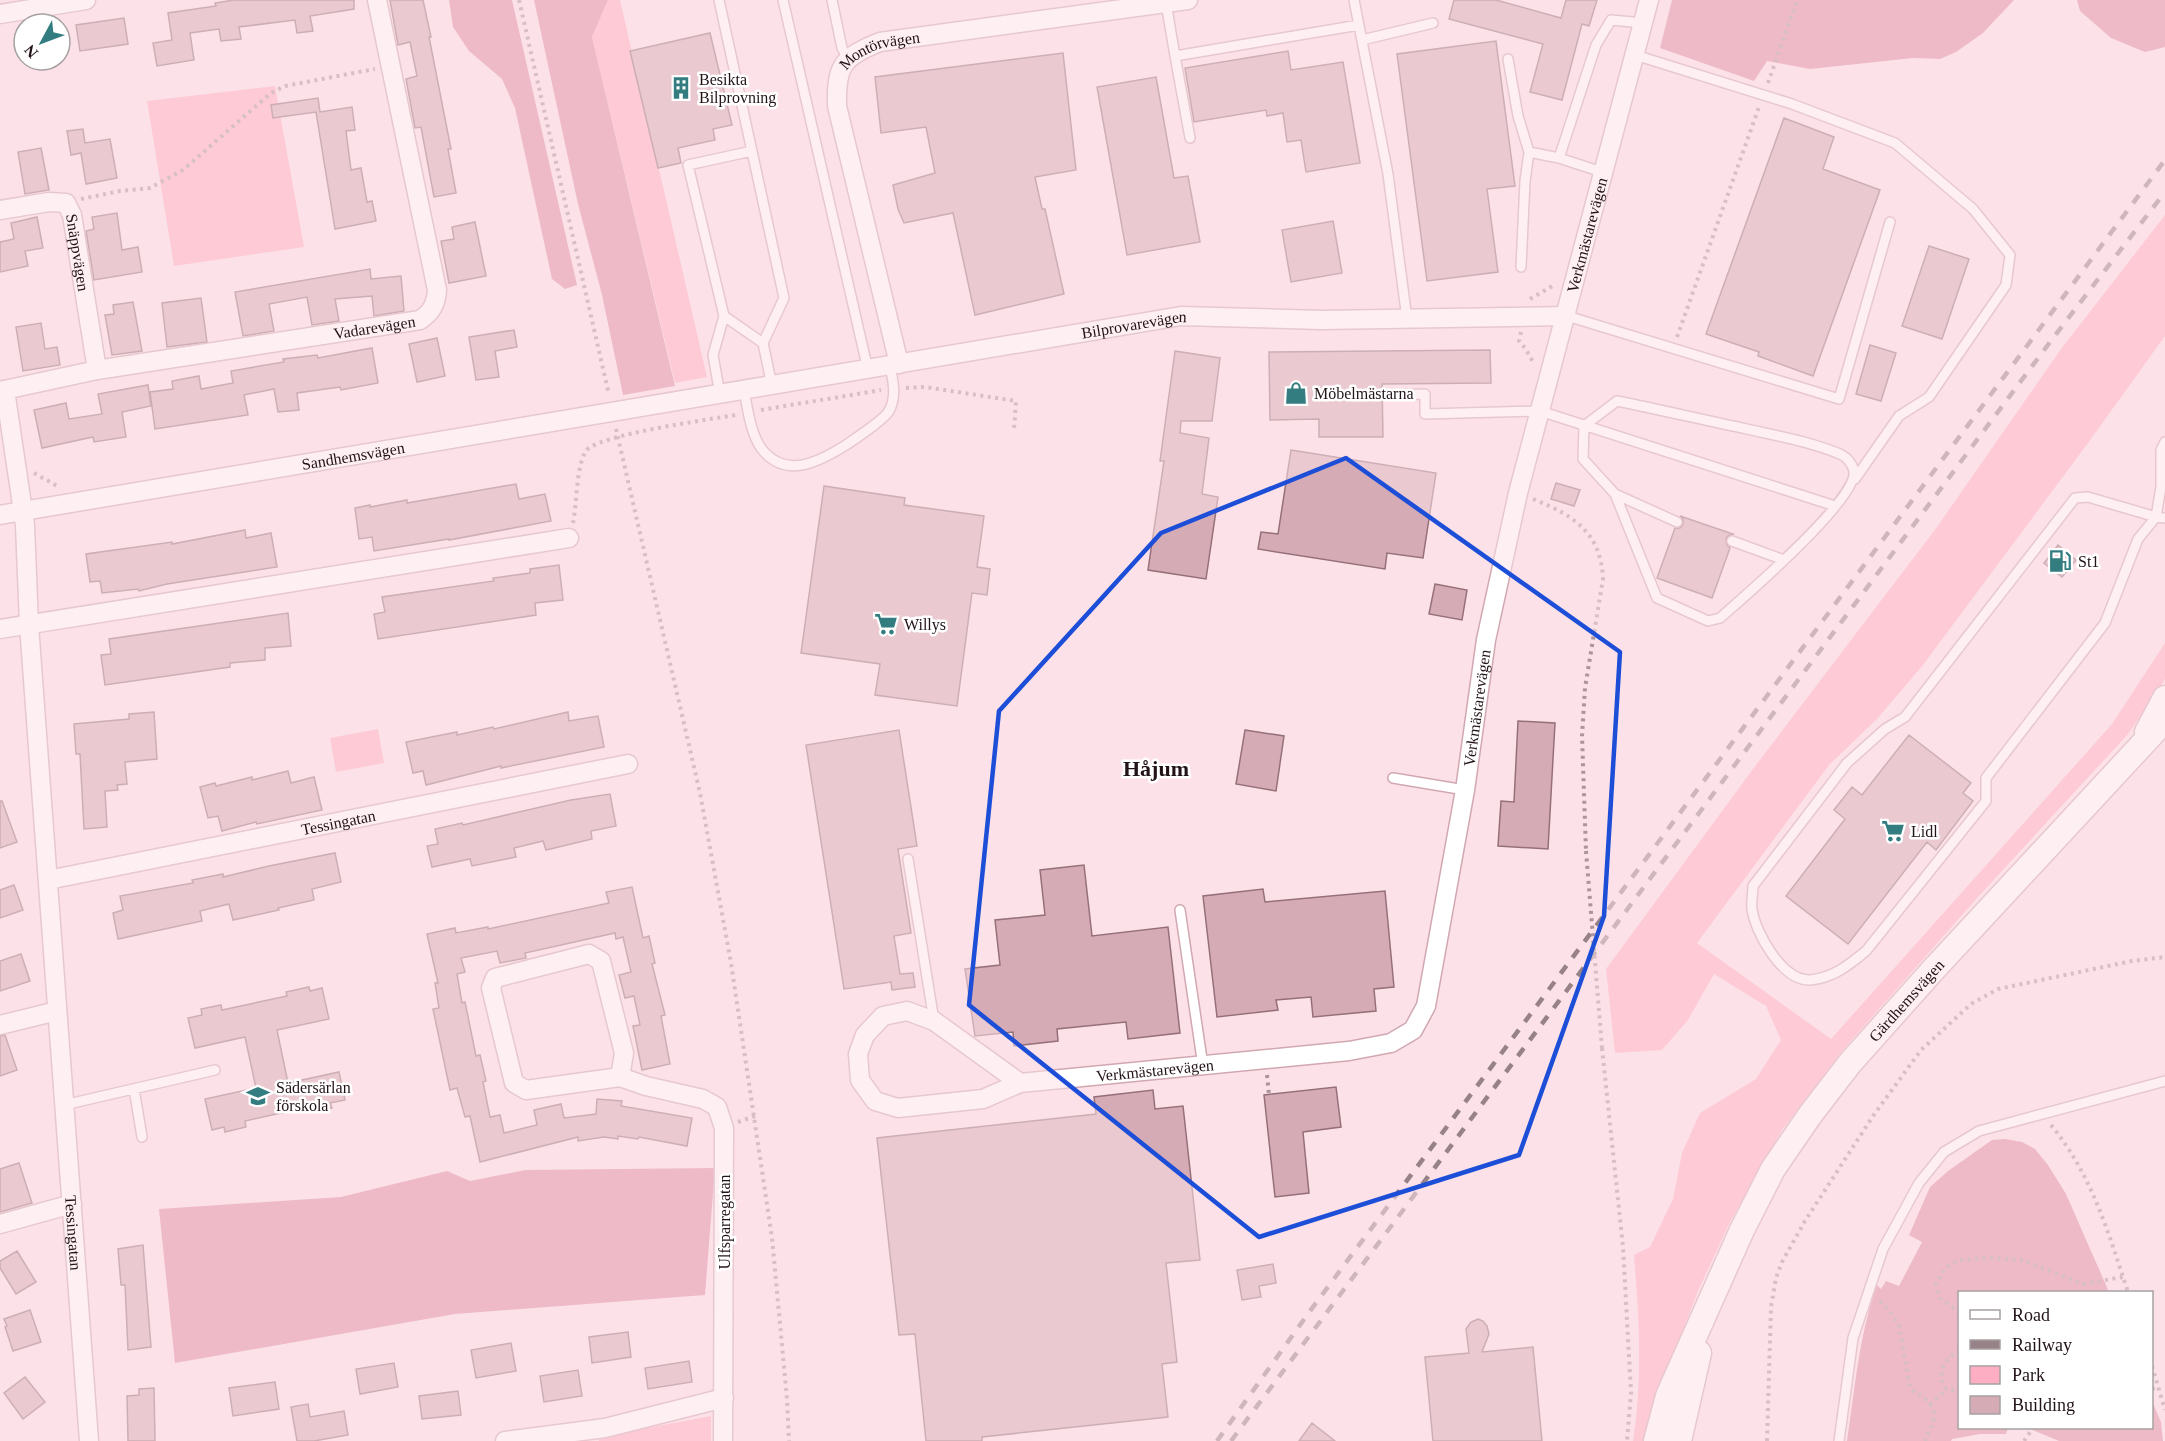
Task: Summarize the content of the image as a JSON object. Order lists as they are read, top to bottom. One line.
{"streets":{"main road":["Gärdhemsvägen"],"street":["Montörvägen","Verkmästarevägen","Snäppvägen","Bilprovarevägen","Vadarevägen","Sandhemsvägen","Tessingatan","Ulfsparregatan"]},"crossings":[["Montörvägen","Bilprovarevägen"],["Verkmästarevägen","Bilprovarevägen"],["Snäppvägen","Vadarevägen"],["Bilprovarevägen","Sandhemsvägen"],["Vadarevägen","Tessingatan"],["Sandhemsvägen","Tessingatan"]],"districts":["Håjum"],"places":{"building":["Besikta Bilprovning"],"shop":["Möbelmästarna"],"fuel station":["St1"],"supermarket":["Willys","Lidl"],"school or university":["Sädersärlan förskola"]},"legend":["Road","Railway","Park","Building"],"north":"bottom left"}
